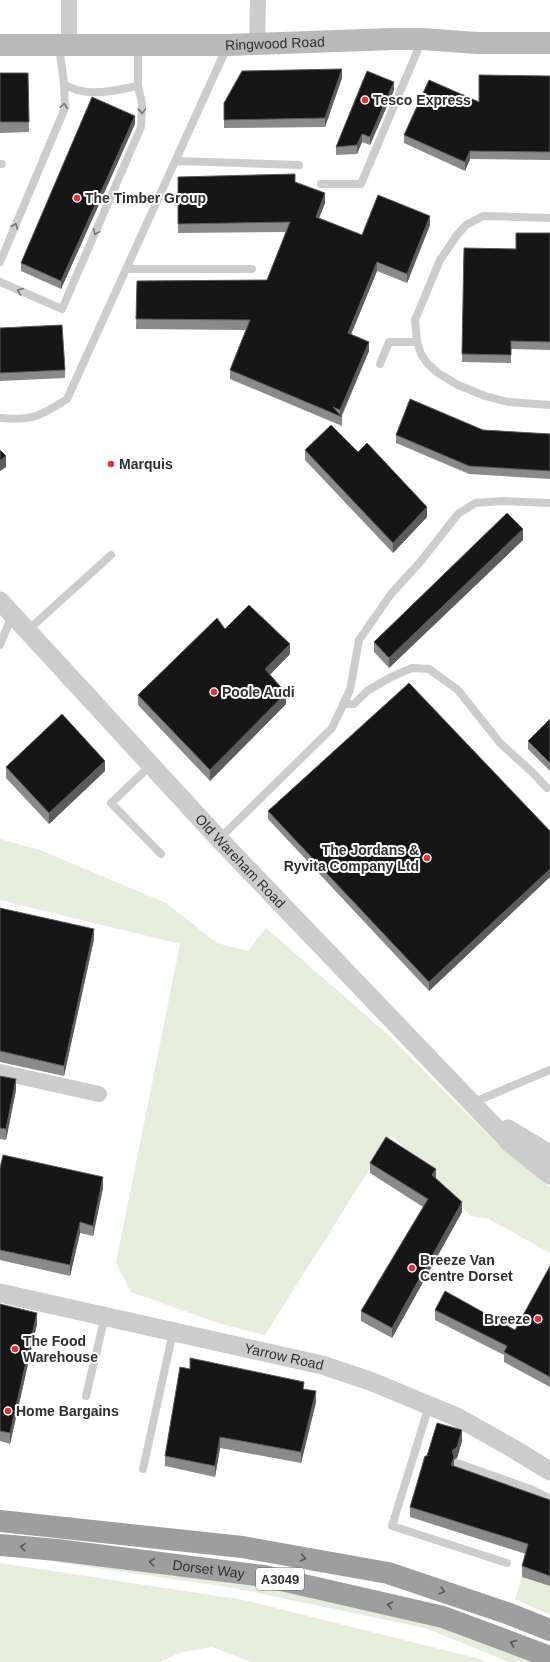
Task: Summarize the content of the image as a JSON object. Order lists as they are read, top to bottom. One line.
{"streets":{"highway":["Dorset Way","A3049"],"main road":["Ringwood Road"],"street":["Old Wareham Road","Yarrow Road"]},"places":["Tesco Express","The Timber Group","Marquis","Poole Audi","The Jordans & Ryvita Company Ltd","Breeze Van Centre Dorset","Breeze","The Food Warehouse","Home Bargains"]}
